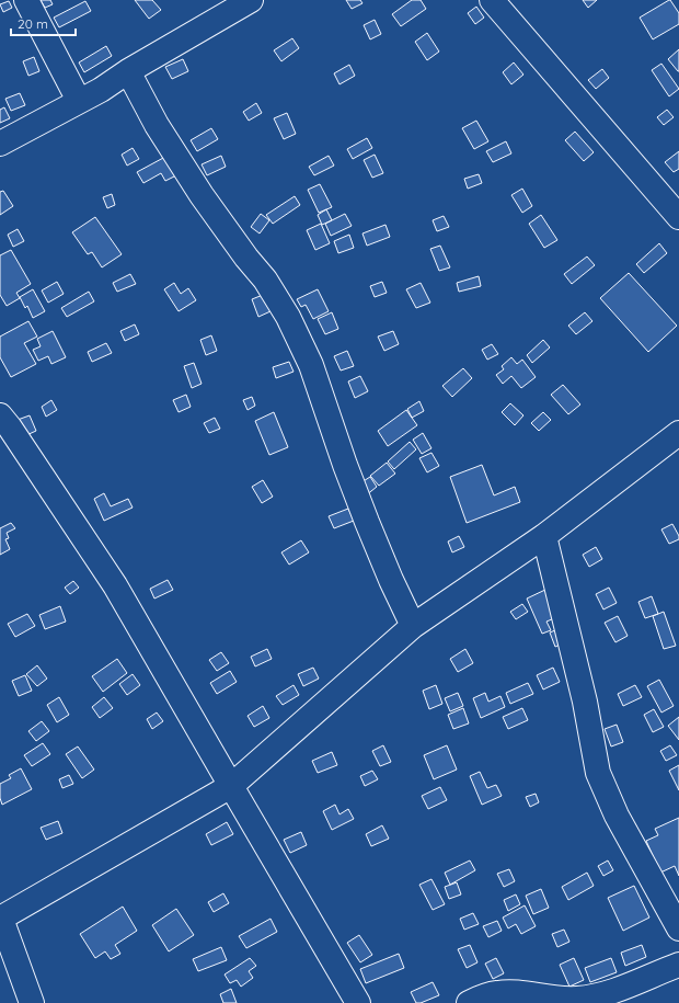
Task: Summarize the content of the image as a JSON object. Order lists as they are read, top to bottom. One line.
{"scale_bar":"20 m"}
